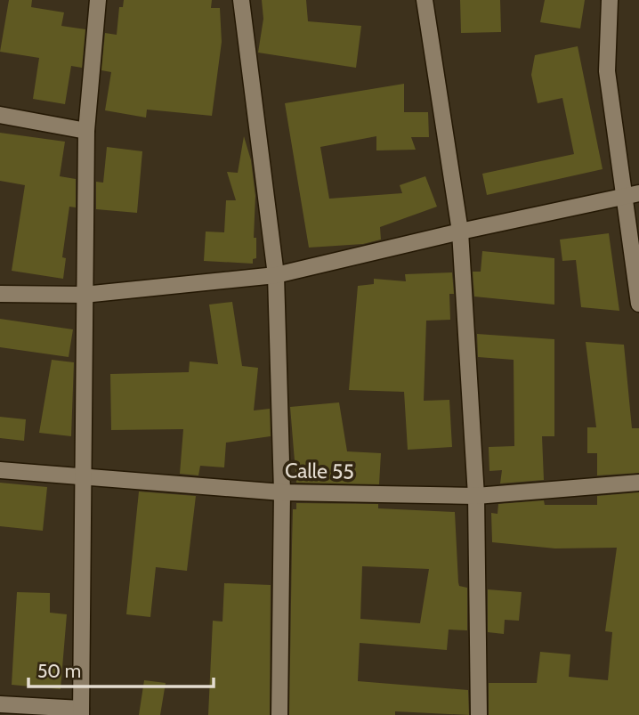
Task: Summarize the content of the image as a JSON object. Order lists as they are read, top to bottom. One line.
{"streets":{"street":["Calle 55"]},"scale_bar":"50 m"}
